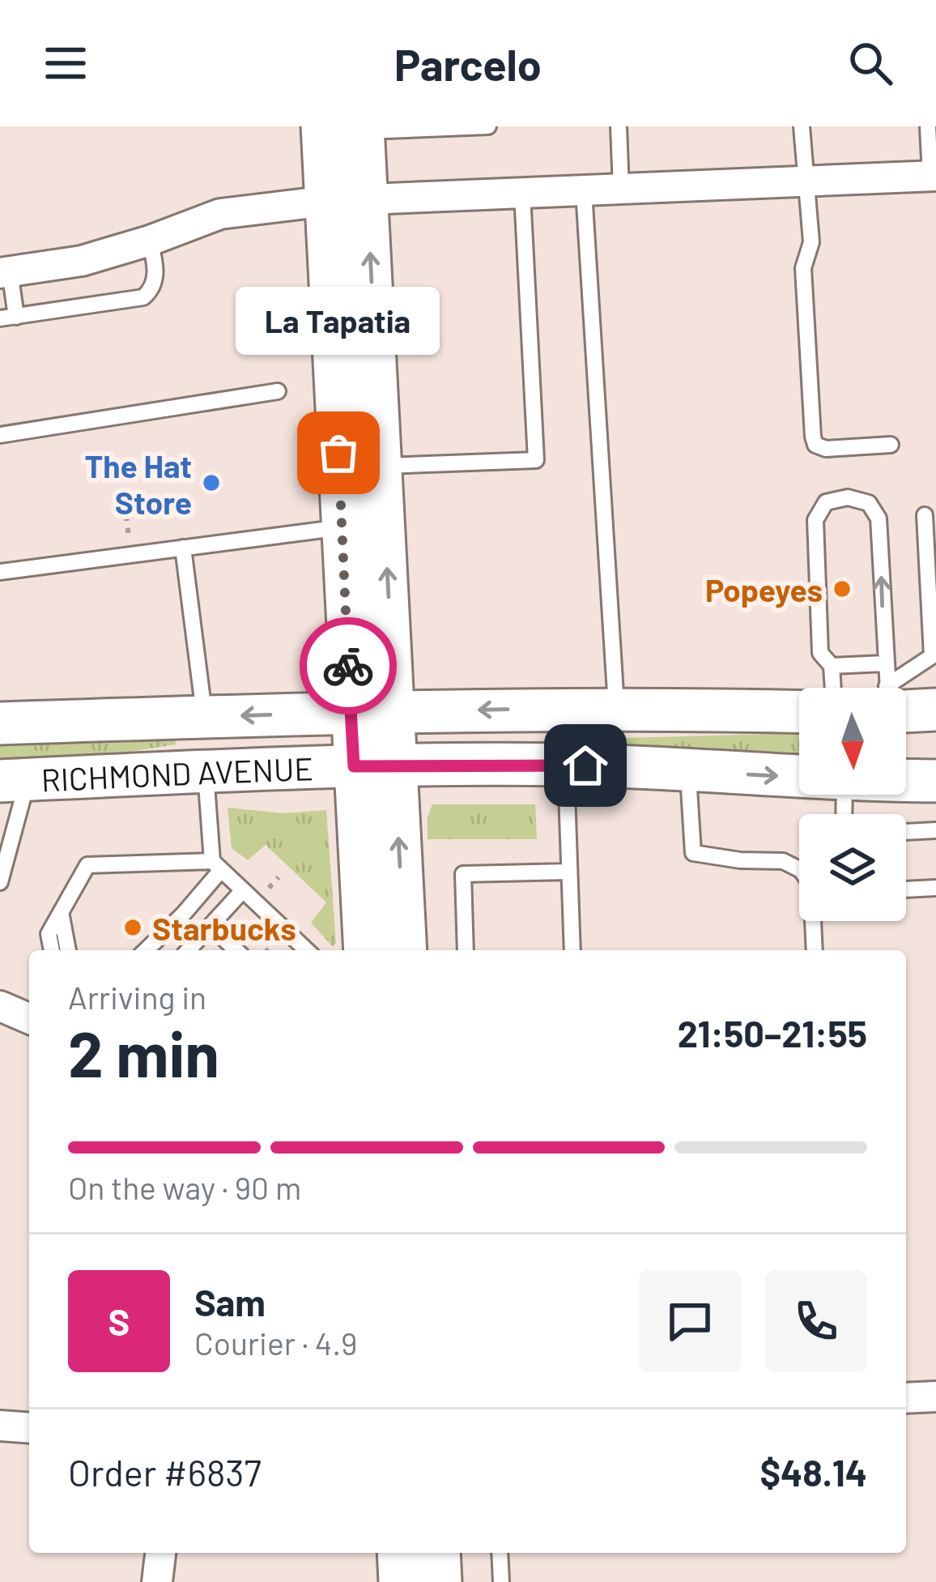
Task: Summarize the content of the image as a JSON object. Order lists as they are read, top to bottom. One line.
{"streets":{"main road":["RICHMOND AVENUE"]},"places":["La Tapatia","The Hat Store","Popeyes","Starbucks"],"north":"bottom","page":{"header":"Parcelo","bubble":"La Tapatia","heading":["2 min","Arriving in","21:50–21:55"],"panel":["Sam","Courier · 4.9","Order #6837","$48.14"],"bar":"On the way · 90 m","round":"S"}}
